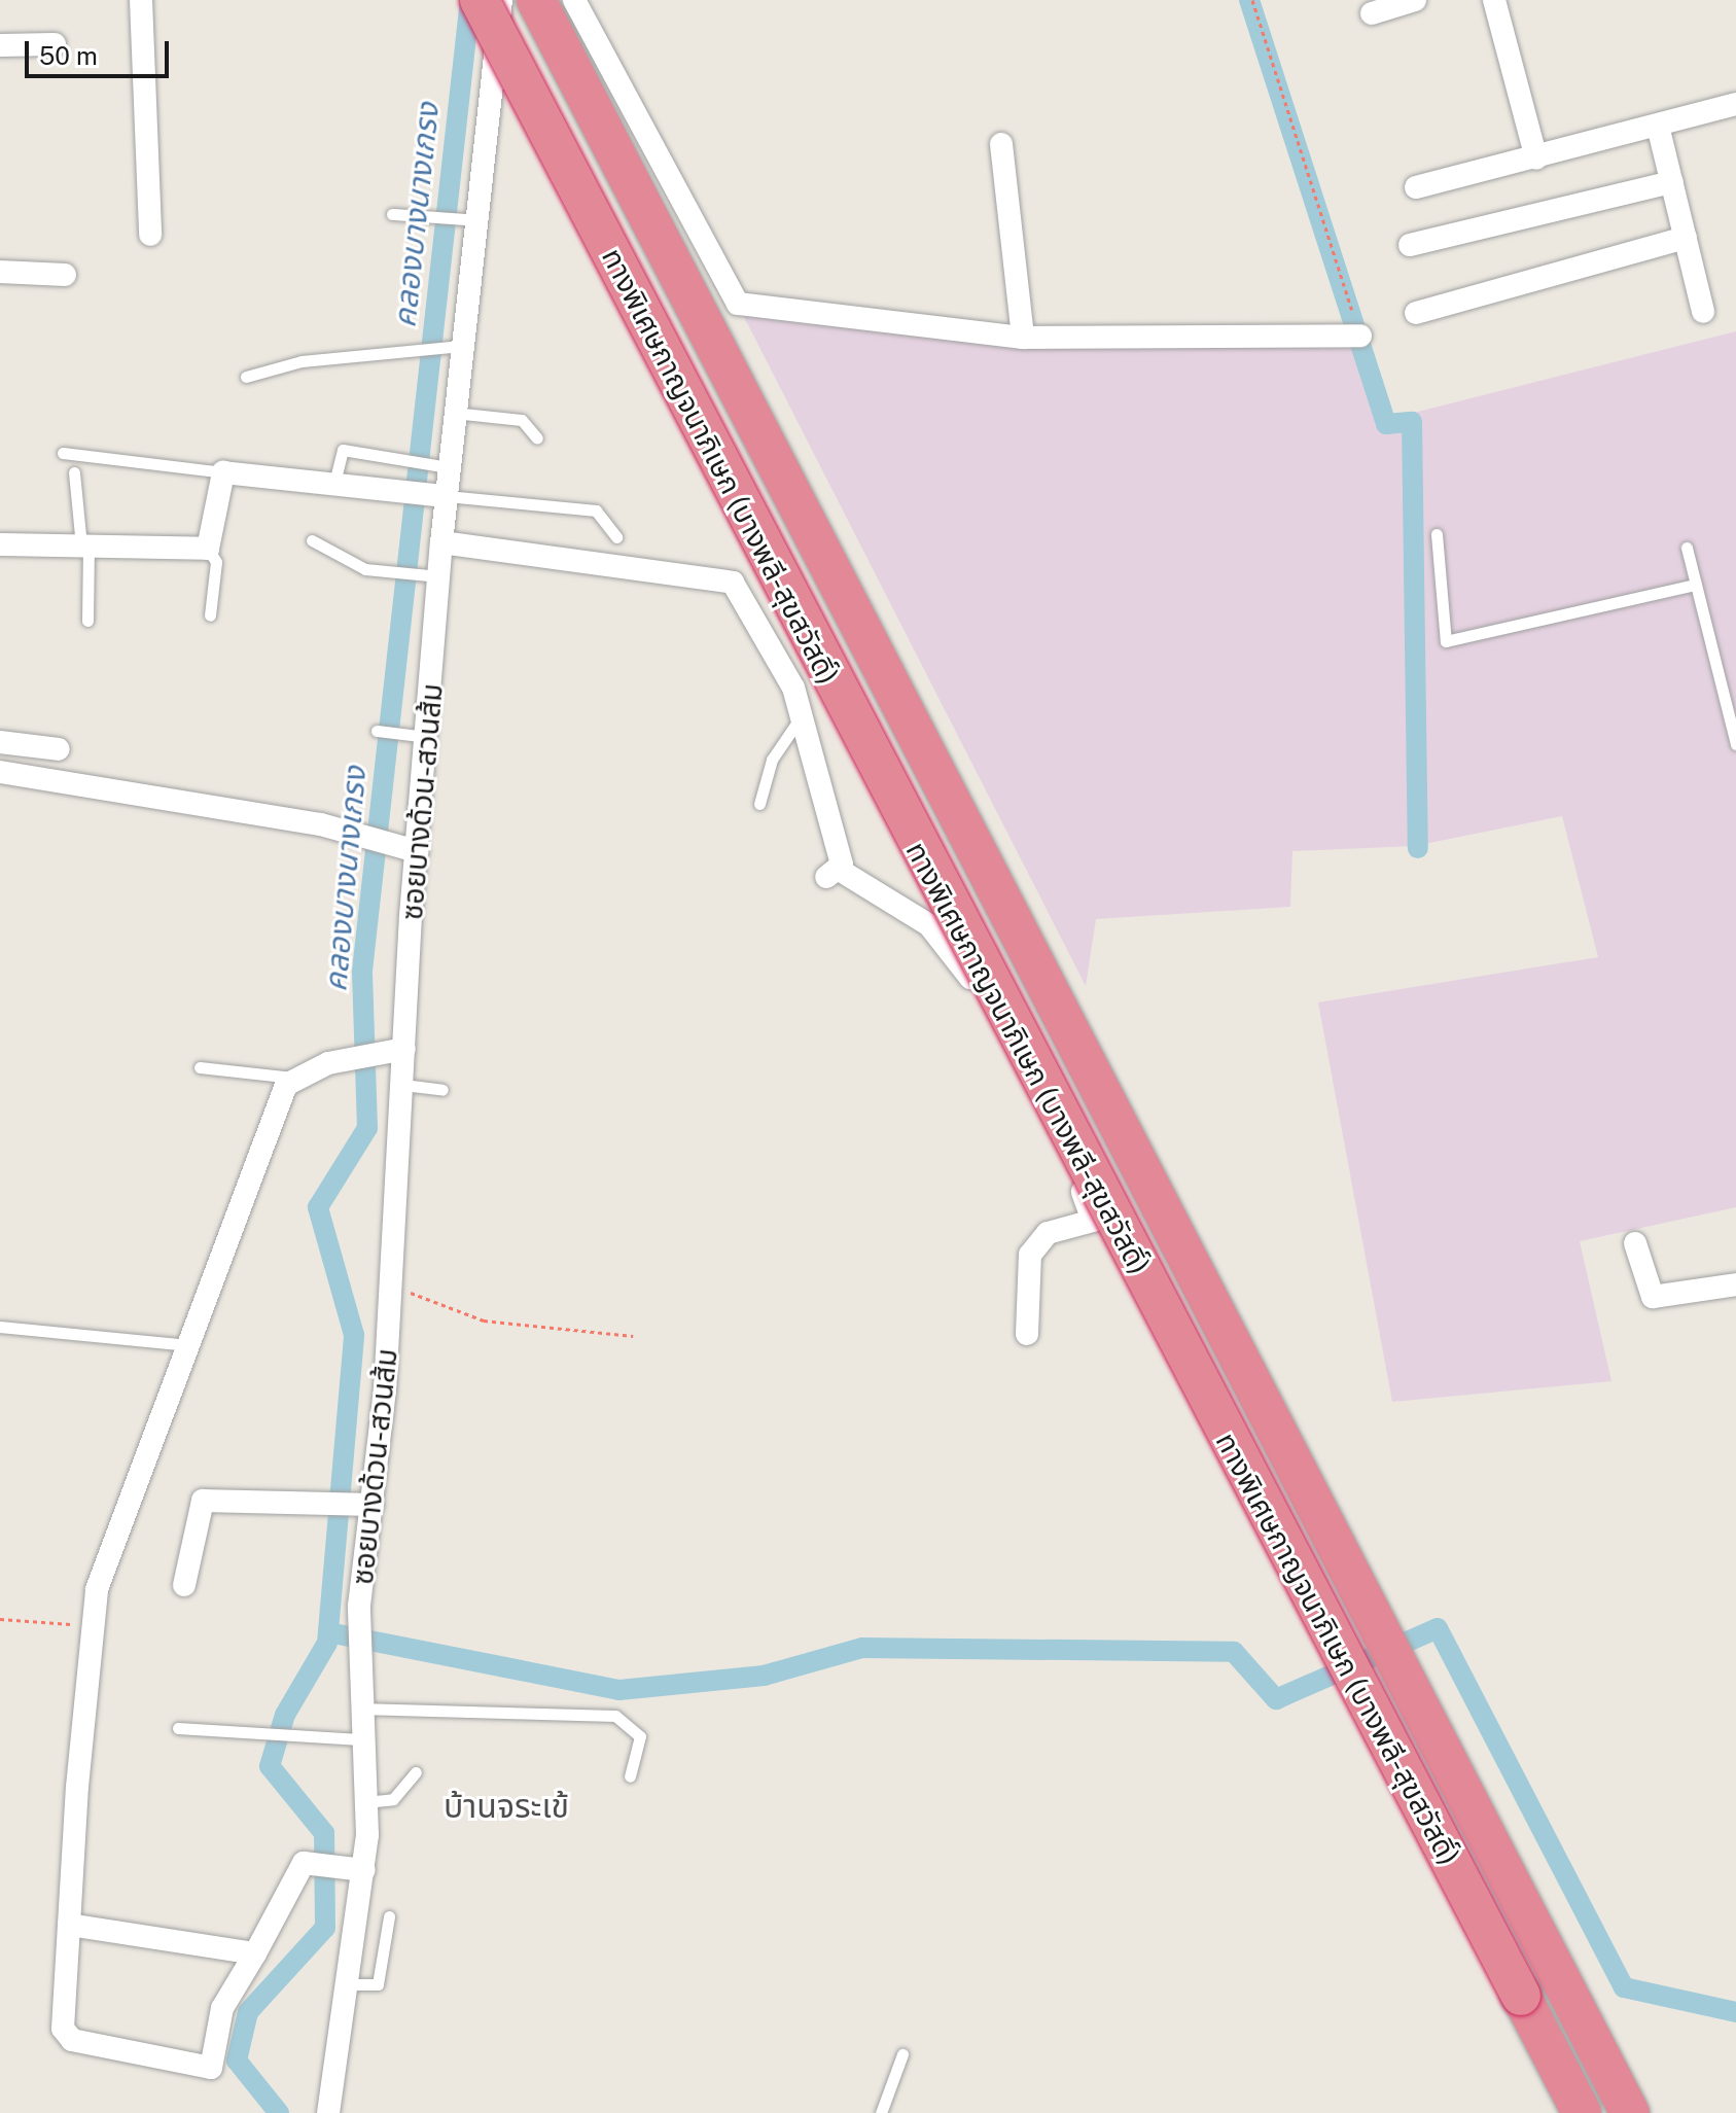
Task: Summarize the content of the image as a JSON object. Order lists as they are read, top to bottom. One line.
{"streets":{"highway":["ทางพิเศษกาญจนาภิเษก (บางพลี-สุขสวัสดิ์)"],"street":["ซอยบางด้วน-สวนส้ม"]},"districts":["บ้านจระเข้"],"water":["คลองบางนางเกรง"],"scale_bar":"50 m"}
